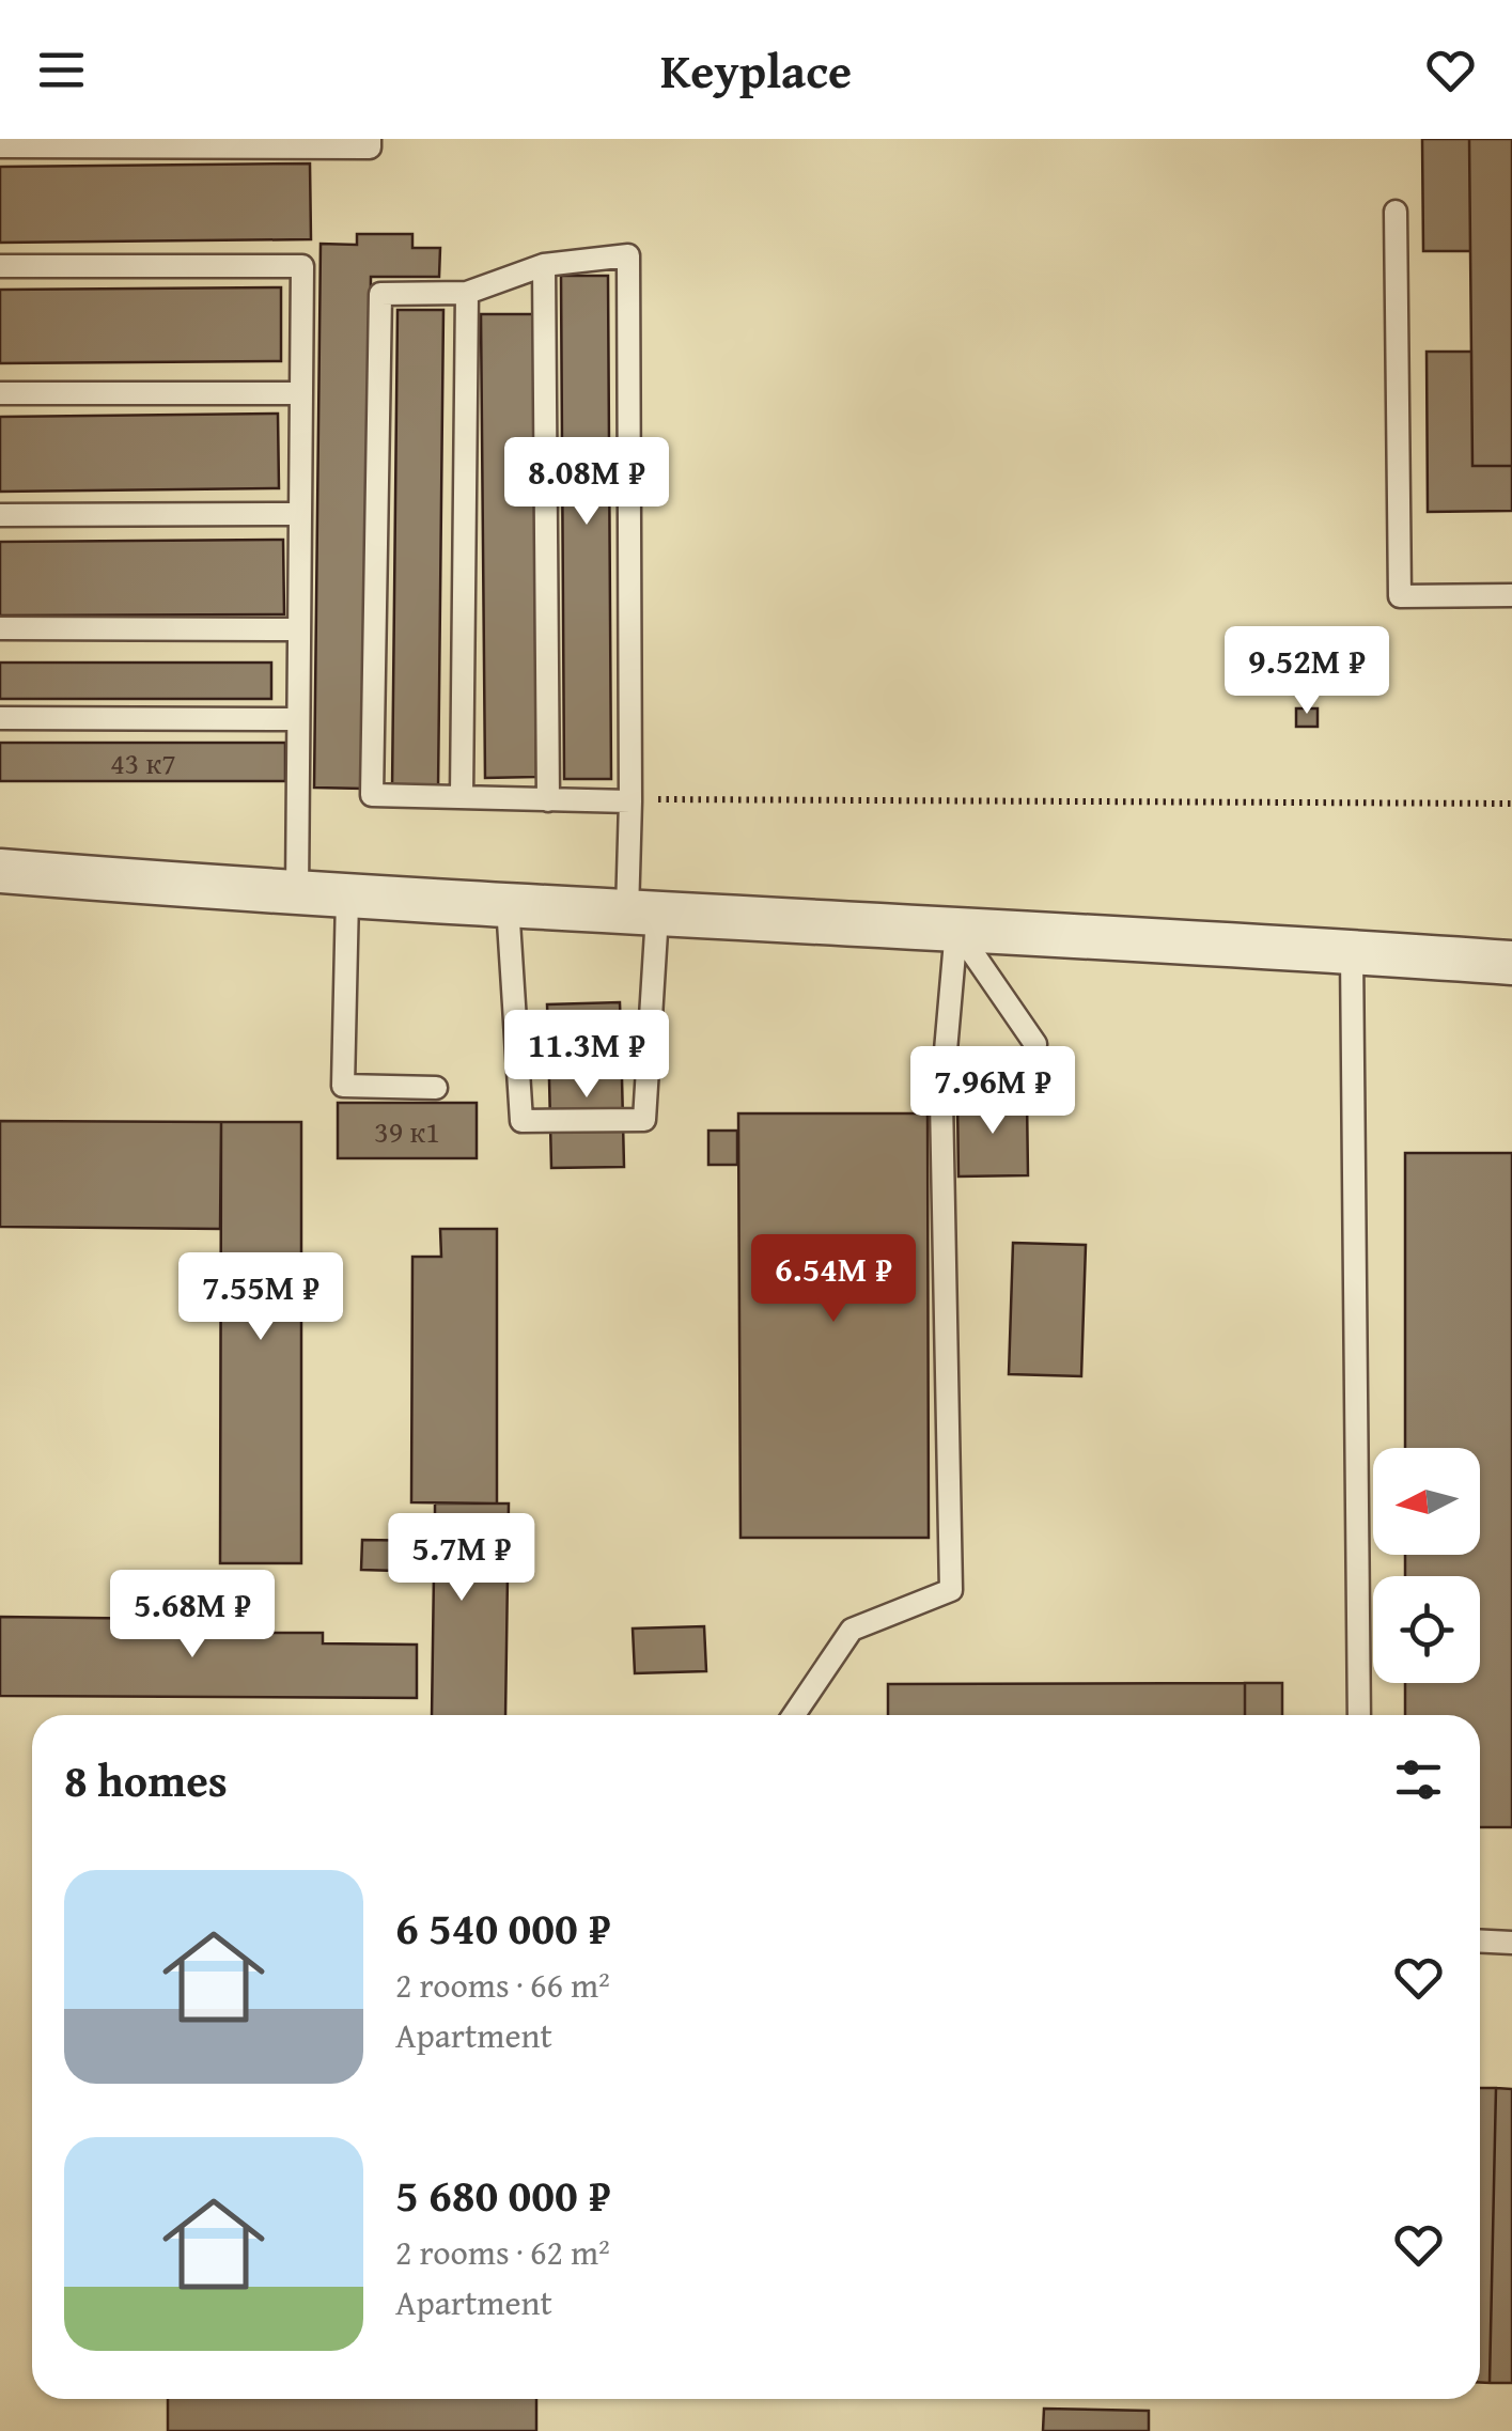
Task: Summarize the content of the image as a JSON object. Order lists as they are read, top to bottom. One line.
{"house_numbers":["43 к7","39 к1"],"north":"left","page":{"header":"Keyplace","price":["8.08M ₽","9.52M ₽","11.3M ₽","7.96M ₽","6.54M ₽","7.55M ₽","5.7M ₽","5.68M ₽"],"heading":"8 homes","list":[{"name":"6 540 000 ₽","note":"2 rooms · 66 m² · Apartment"},{"name":"5 680 000 ₽","note":"2 rooms · 62 m² · Apartment"}]}}
